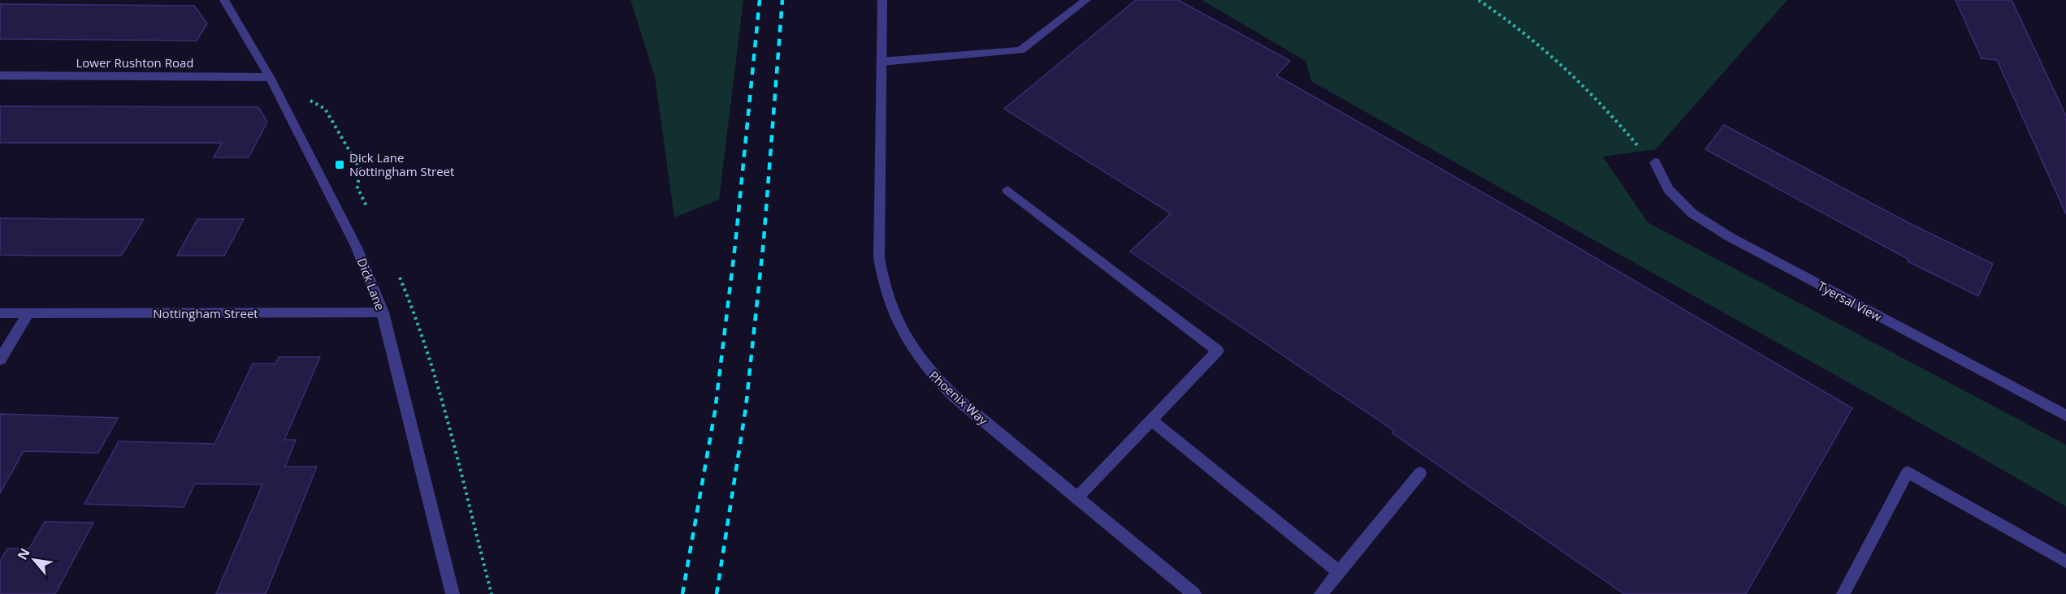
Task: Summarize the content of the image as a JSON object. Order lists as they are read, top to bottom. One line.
{"streets":{"street":["Lower Rushton Road","Dick Lane","Tyersal View","Nottingham Street","Phoenix Way"]},"crossings":[["Lower Rushton Road","Dick Lane"],["Dick Lane","Nottingham Street"]],"places":{"transit":["Dick Lane Nottingham Street"]},"north":"top left"}
